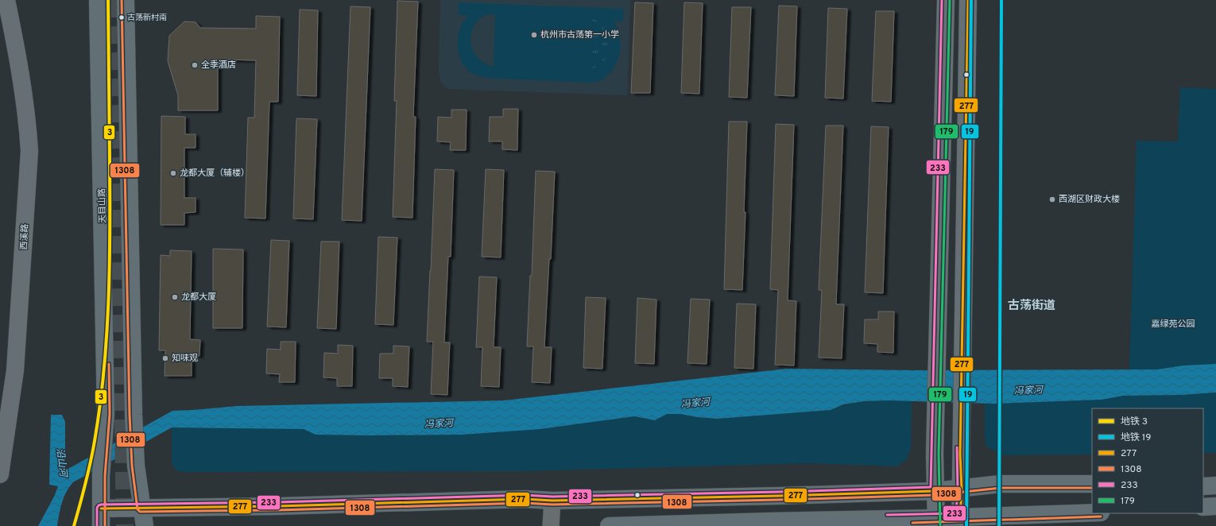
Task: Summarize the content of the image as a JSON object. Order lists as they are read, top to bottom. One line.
{"streets":{"main road":["天目山路","西溪路"]},"districts":["古荡街道"],"water":["冯家河","沿山河"],"parks":["嘉绿苑公园"],"places":["古荡新村南","杭州市古荡第一小学","全季酒店","龙都大厦（辅楼）","西湖区财政大楼","龙都大厦","知味观"],"lines":["metro line 3","metro line 19","transit line 277","transit line 1308","transit line 233","transit line 179"],"legend":["地铁 3","地铁 19","277","1308","233","179"]}
